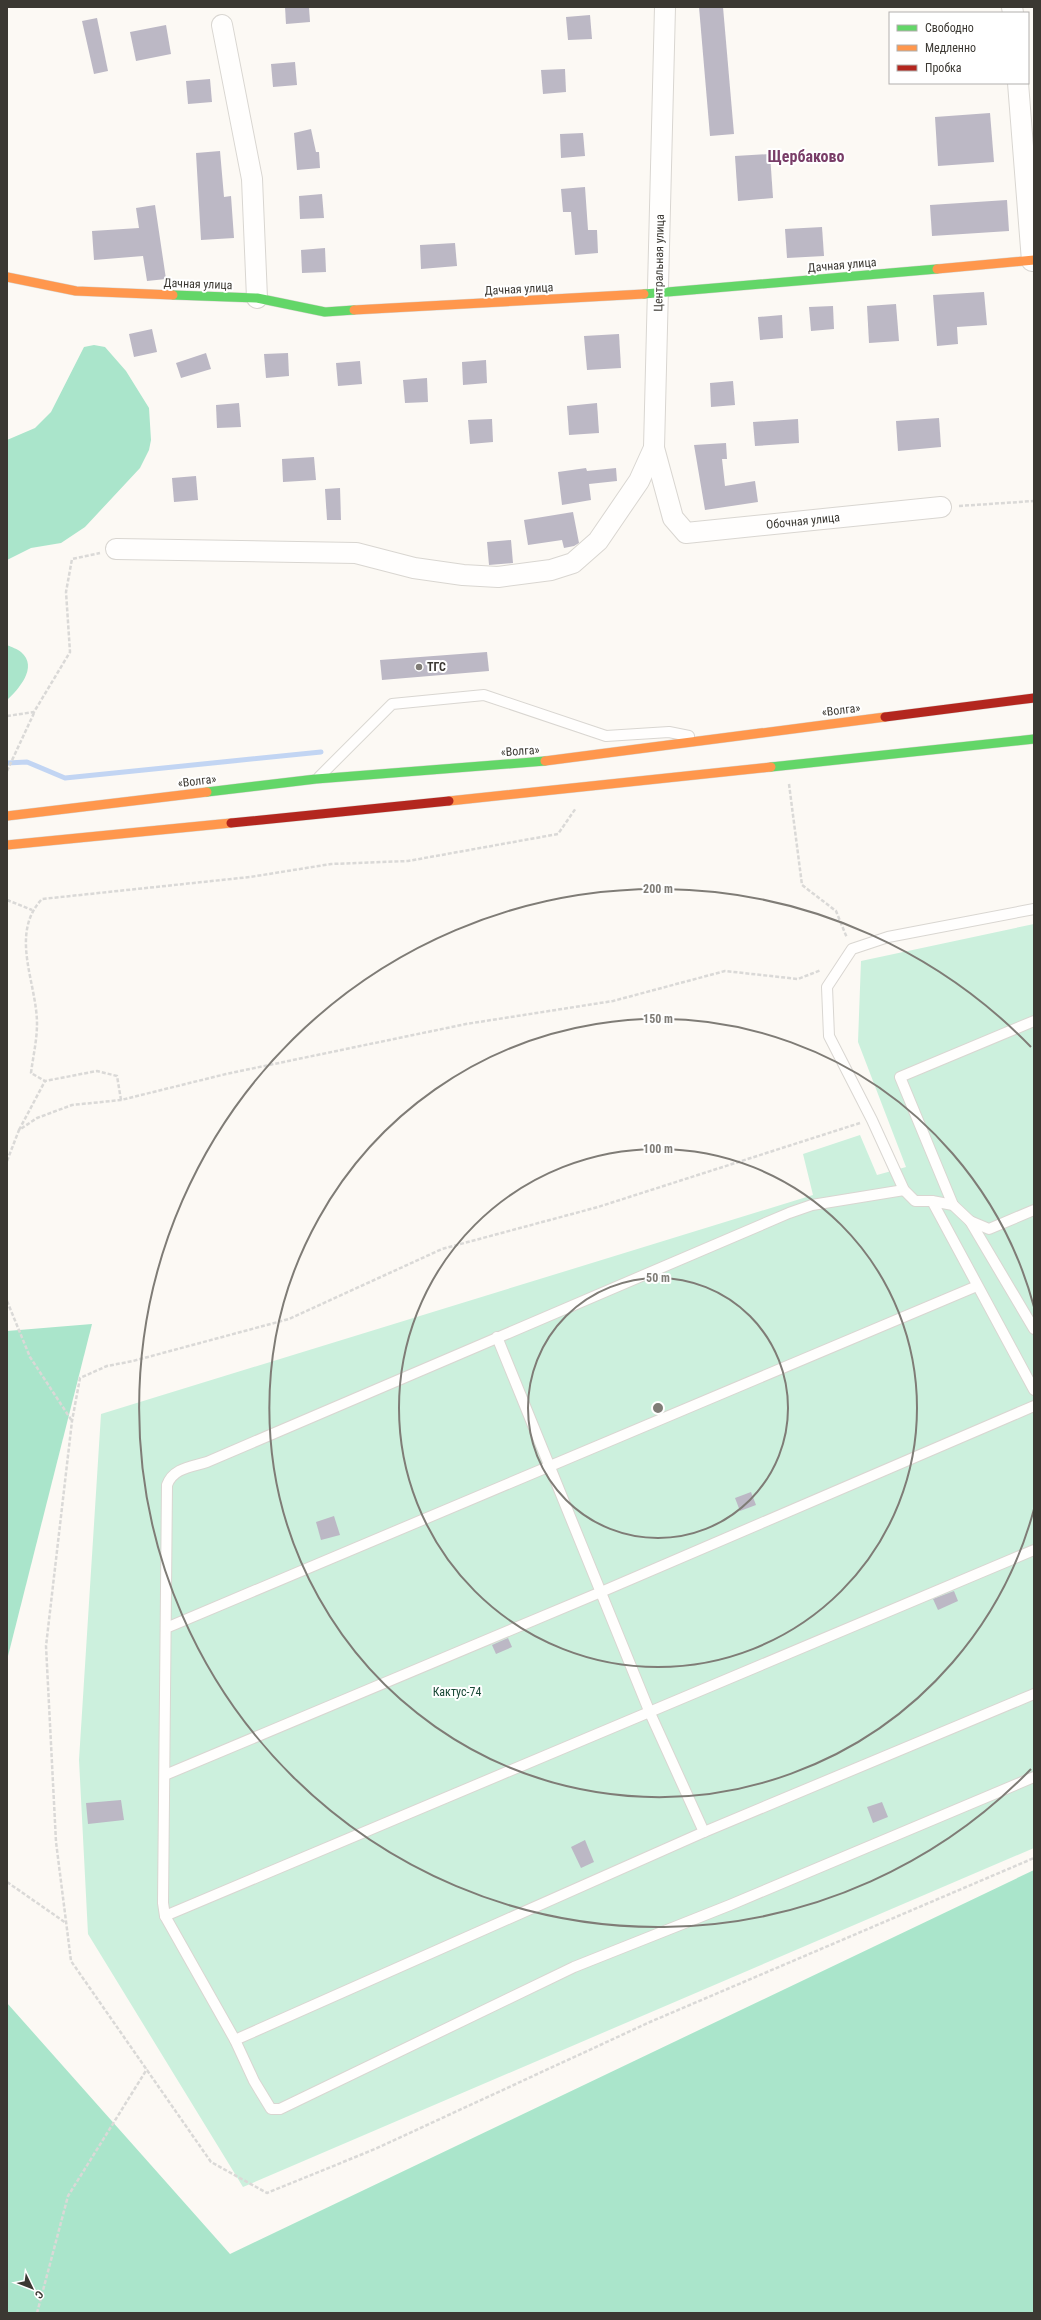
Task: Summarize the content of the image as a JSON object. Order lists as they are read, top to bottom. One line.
{"streets":{"main road":["Дачная улица","«Волга»"],"street":["Центральная улица","Обочная улица"]},"crossings":[["Центральная улица","Дачная улица"],["Центральная улица","Обочная улица"]],"districts":["Щербаково"],"parks":["Кактус-74"],"places":["ТГС"],"legend":["Свободно","Медленно","Пробка"],"north":"bottom right","rings":["200 m","150 m","100 m","50 m"]}
